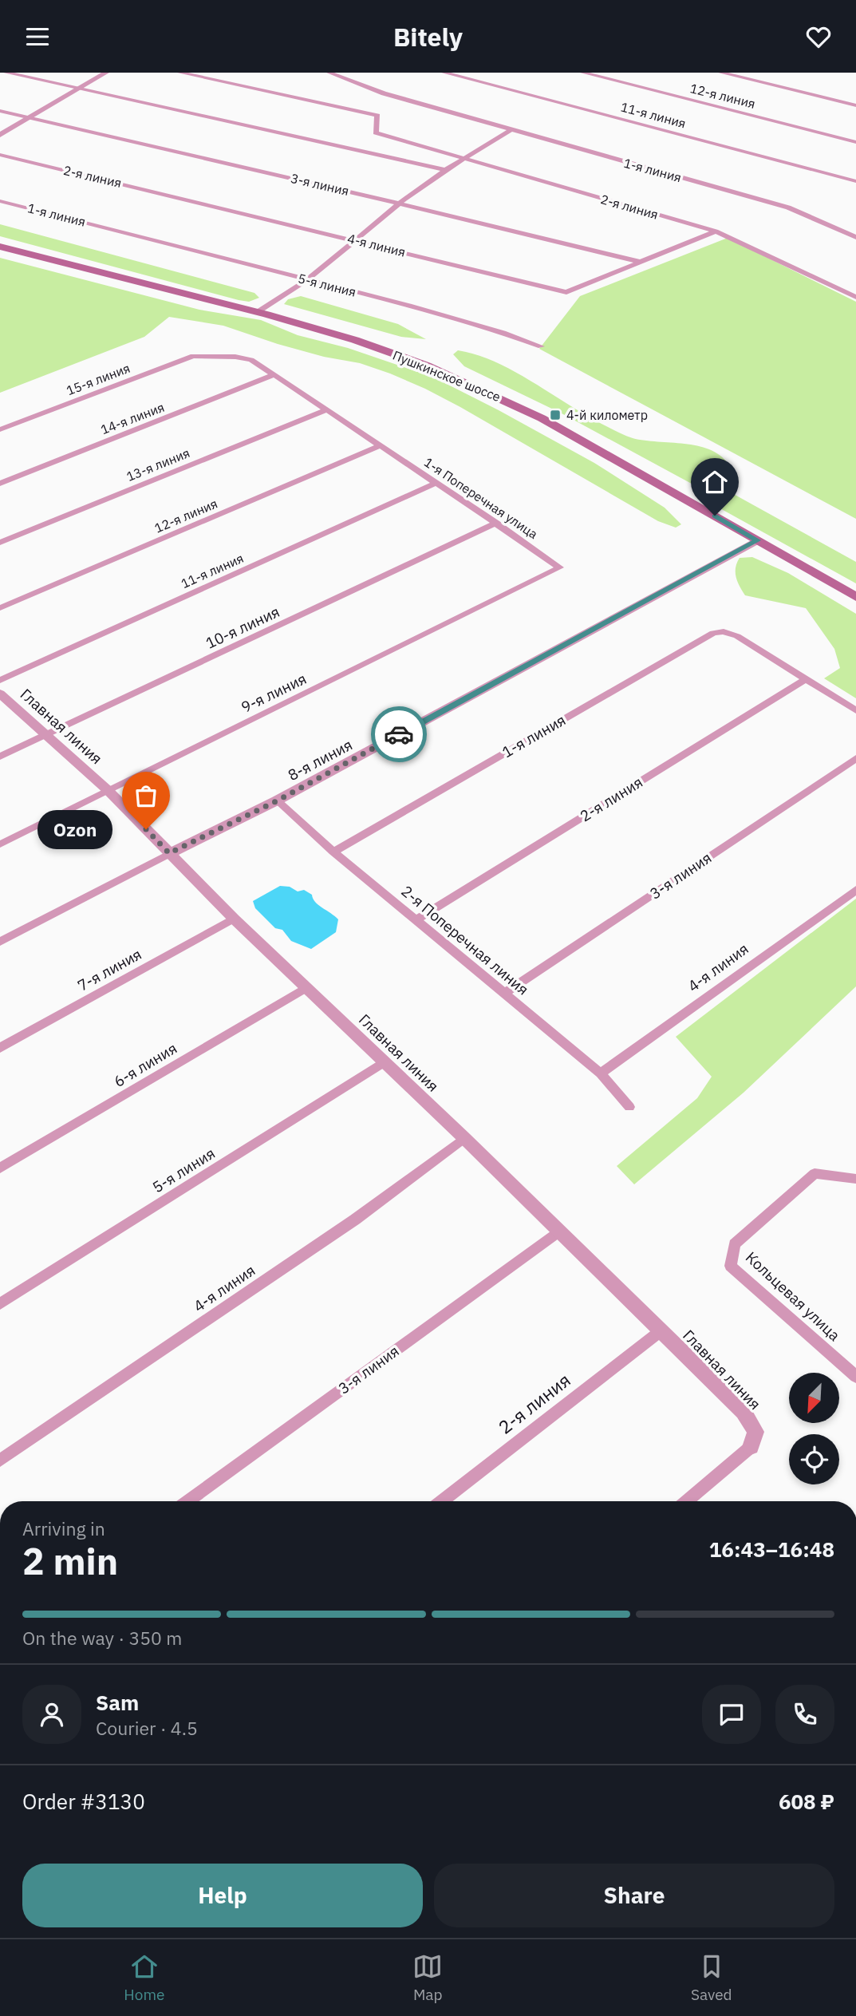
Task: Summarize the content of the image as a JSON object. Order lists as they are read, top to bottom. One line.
{"streets":{"main road":["Пушкинское шоссе"],"street":["12-я линия","11-я линия","1-я линия","2-я линия","3-я линия","4-я линия","5-я линия","15-я линия","14-я линия","13-я линия","1-я Поперечная улица","10-я линия","9-я линия","Главная линия","8-я линия","2-я Поперечная линия","7-я линия","6-я линия","Кольцевая улица"]},"crossings":[["12-я линия","1-я Поперечная улица"],["11-я линия","1-я Поперечная улица"],["1-я линия","2-я линия"],["1-я линия","5-я линия"],["1-я линия","2-я Поперечная линия"],["2-я линия","4-я линия"],["2-я линия","Главная линия"],["2-я линия","2-я Поперечная линия"],["3-я линия","4-я линия"],["3-я линия","Главная линия"],["3-я линия","2-я Поперечная линия"],["4-я линия","Главная линия"],["4-я линия","2-я Поперечная линия"],["5-я линия","Главная линия"],["Пушкинское шоссе","8-я линия"],["15-я линия","14-я линия"],["15-я линия","1-я Поперечная улица"],["14-я линия","1-я Поперечная улица"],["13-я линия","1-я Поперечная улица"],["1-я Поперечная улица","10-я линия"],["1-я Поперечная улица","9-я линия"],["10-я линия","Главная линия"],["9-я линия","Главная линия"],["Главная линия","8-я линия"],["Главная линия","7-я линия"],["Главная линия","6-я линия"],["8-я линия","2-я Поперечная линия"]],"places":{"transit":["4-й километр"],"other":["Ozon"]},"north":"bottom left","page":{"header":"Bitely","bubble":"Ozon","heading":["2 min","Arriving in","16:43–16:48"],"panel":["Sam","Courier · 4.5","Order #3130","608 ₽"],"bar":"On the way · 350 m","buttons":["Help","Share"],"tabs":["Home","Map","Saved"]}}
